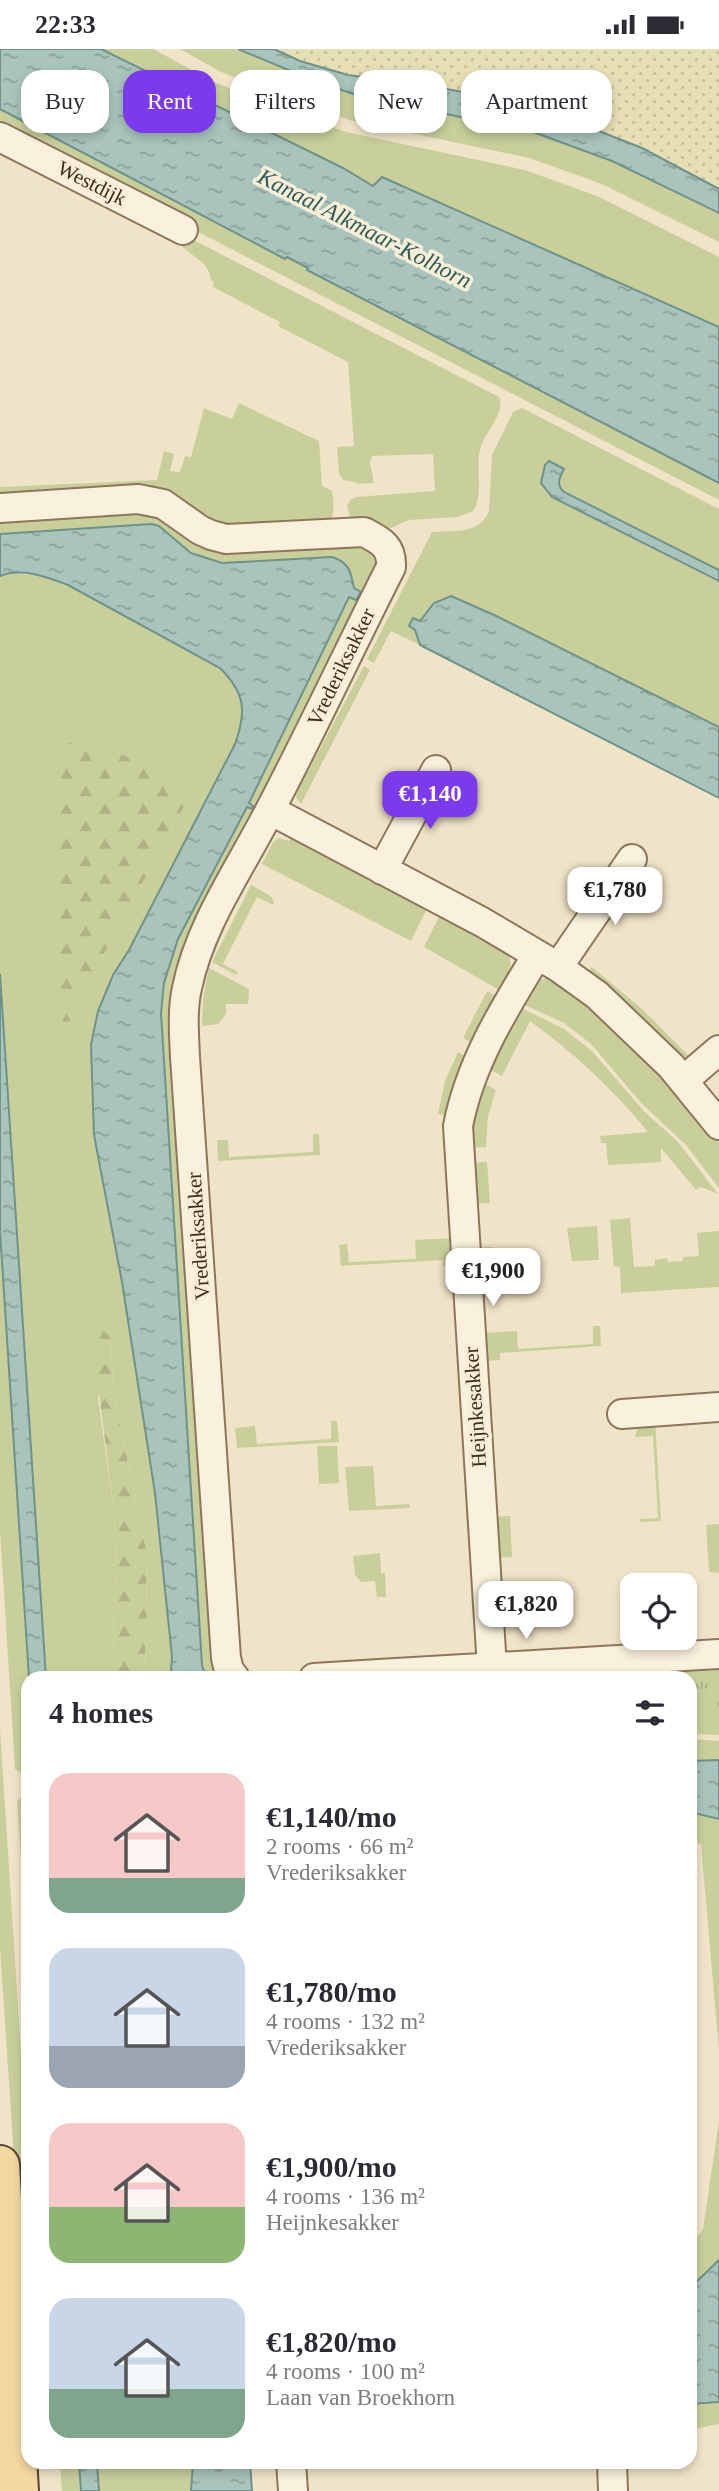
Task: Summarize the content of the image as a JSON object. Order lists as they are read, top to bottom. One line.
{"streets":{"street":["Westdijk","Vrederiksakker","Heijnkesakker"]},"water":["Kanaal Alkmaar-Kolhorn"],"page":{"status":"22:33","chip":["Buy","Rent","Filters","New","Apartment"],"price":["€1,140","€1,780","€1,900","€1,820"],"heading":"4 homes","list":[{"name":"€1,140/mo","note":"2 rooms · 66 m² · Vrederiksakker"},{"name":"€1,780/mo","note":"4 rooms · 132 m² · Vrederiksakker"},{"name":"€1,900/mo","note":"4 rooms · 136 m² · Heijnkesakker"},{"name":"€1,820/mo","note":"4 rooms · 100 m² · Laan van Broekhorn"}]}}
